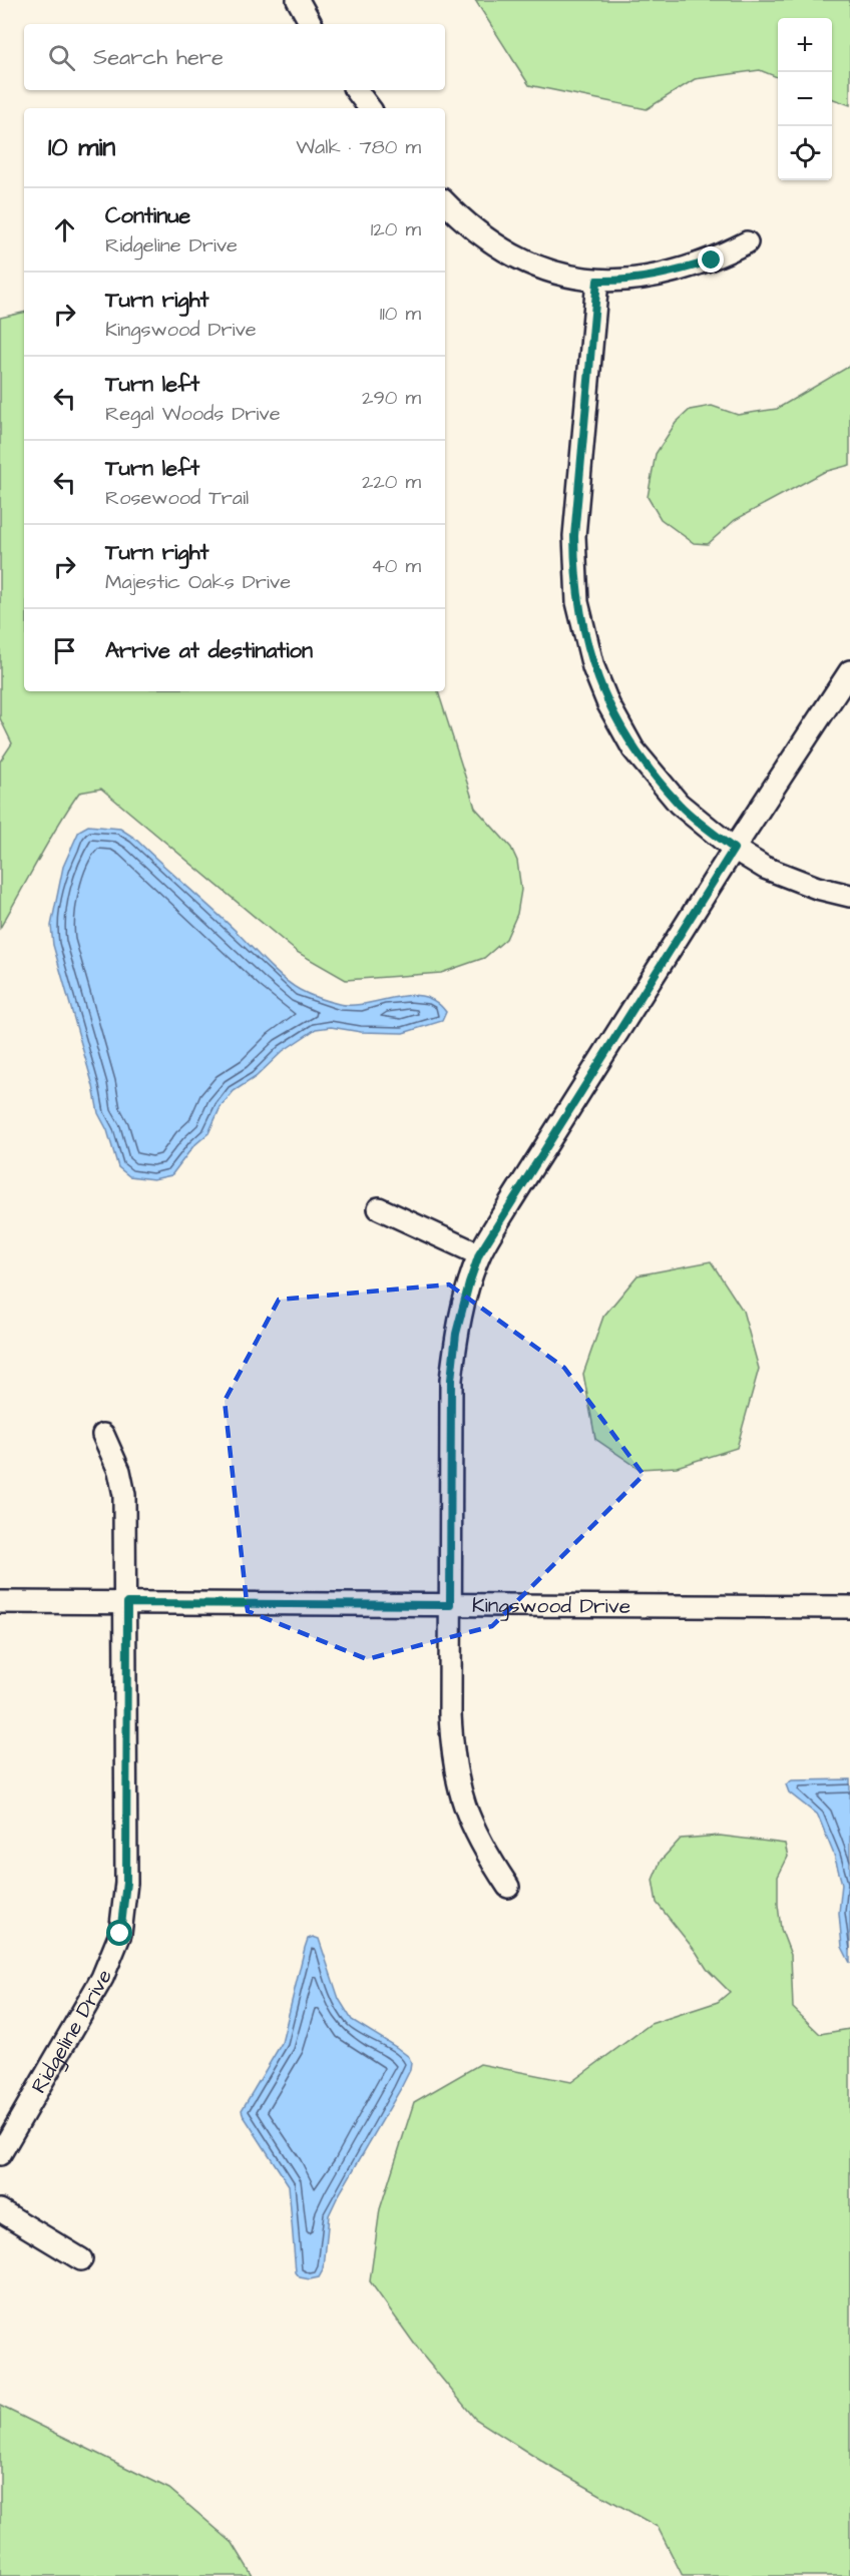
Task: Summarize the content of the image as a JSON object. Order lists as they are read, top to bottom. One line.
{"streets":{"street":["Kingswood Drive","Ridgeline Drive"]},"crossings":[["Kingswood Drive","Ridgeline Drive"]],"page":{"map_buttons":["+","−"],"search":"Search here","heading":["10 min","Walk · 780 m"],"list":[["Continue","Ridgeline Drive","120 m"],["Turn right","Kingswood Drive","110 m"],["Turn left","Regal Woods Drive","290 m"],["Turn left","Rosewood Trail","220 m"],["Turn right","Majestic Oaks Drive","40 m"],"Arrive at destination"]}}
